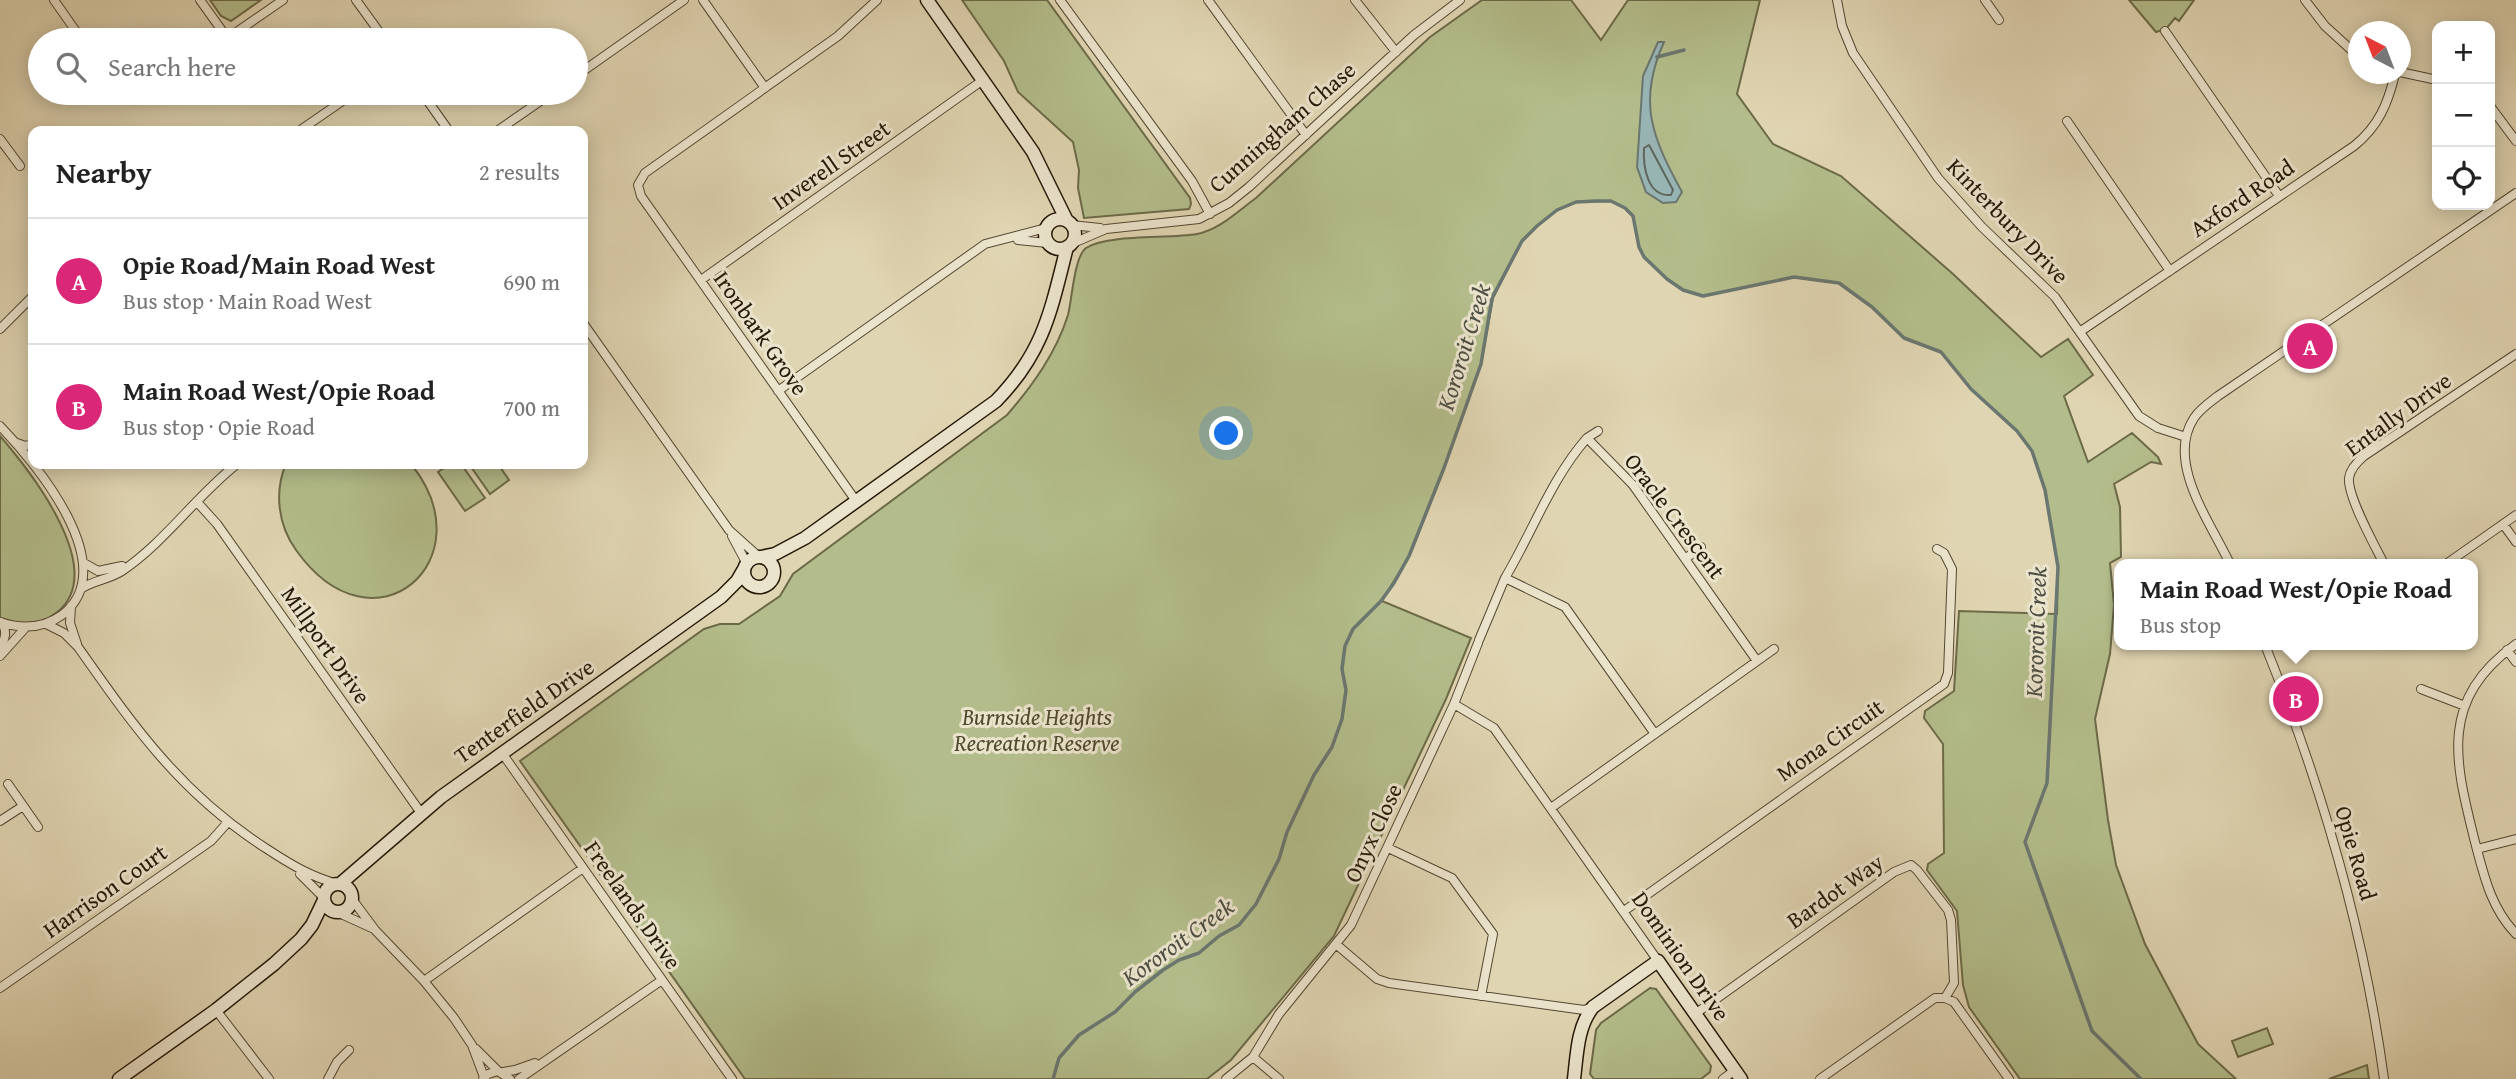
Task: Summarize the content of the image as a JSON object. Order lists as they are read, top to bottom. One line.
{"streets":{"street":["Cunningham Chase","Inverell Street","Axford Road","Kinterbury Drive","Ironbark Grove","Entally Drive","Oracle Crescent","Millport Drive","Tenterfield Drive","Mona Circuit","Onyx Close","Opie Road","Harrison Court","Bardot Way","Freelands Drive","Dominion Drive"]},"crossings":[["Cunningham Chase","Tenterfield Drive"],["Inverell Street","Ironbark Grove"],["Axford Road","Kinterbury Drive"],["Ironbark Grove","Tenterfield Drive"],["Millport Drive","Tenterfield Drive"],["Tenterfield Drive","Freelands Drive"],["Mona Circuit","Dominion Drive"],["Onyx Close","Dominion Drive"],["Bardot Way","Dominion Drive"]],"water":["Kororoit Creek"],"parks":["Burnside Heights Recreation Reserve"],"north":"top left","page":{"map_buttons":["+","−"],"search":"Search here","heading":["Nearby","2 results"],"list":[{"mark":"A","name":"Opie Road/Main Road West","note":"Bus stop · Main Road West","value":"690 m"},{"mark":"B","name":"Main Road West/Opie Road","note":"Bus stop · Opie Road","value":"700 m"}],"pins":["A","B"],"popup":["Main Road West/Opie Road","Bus stop"]}}
